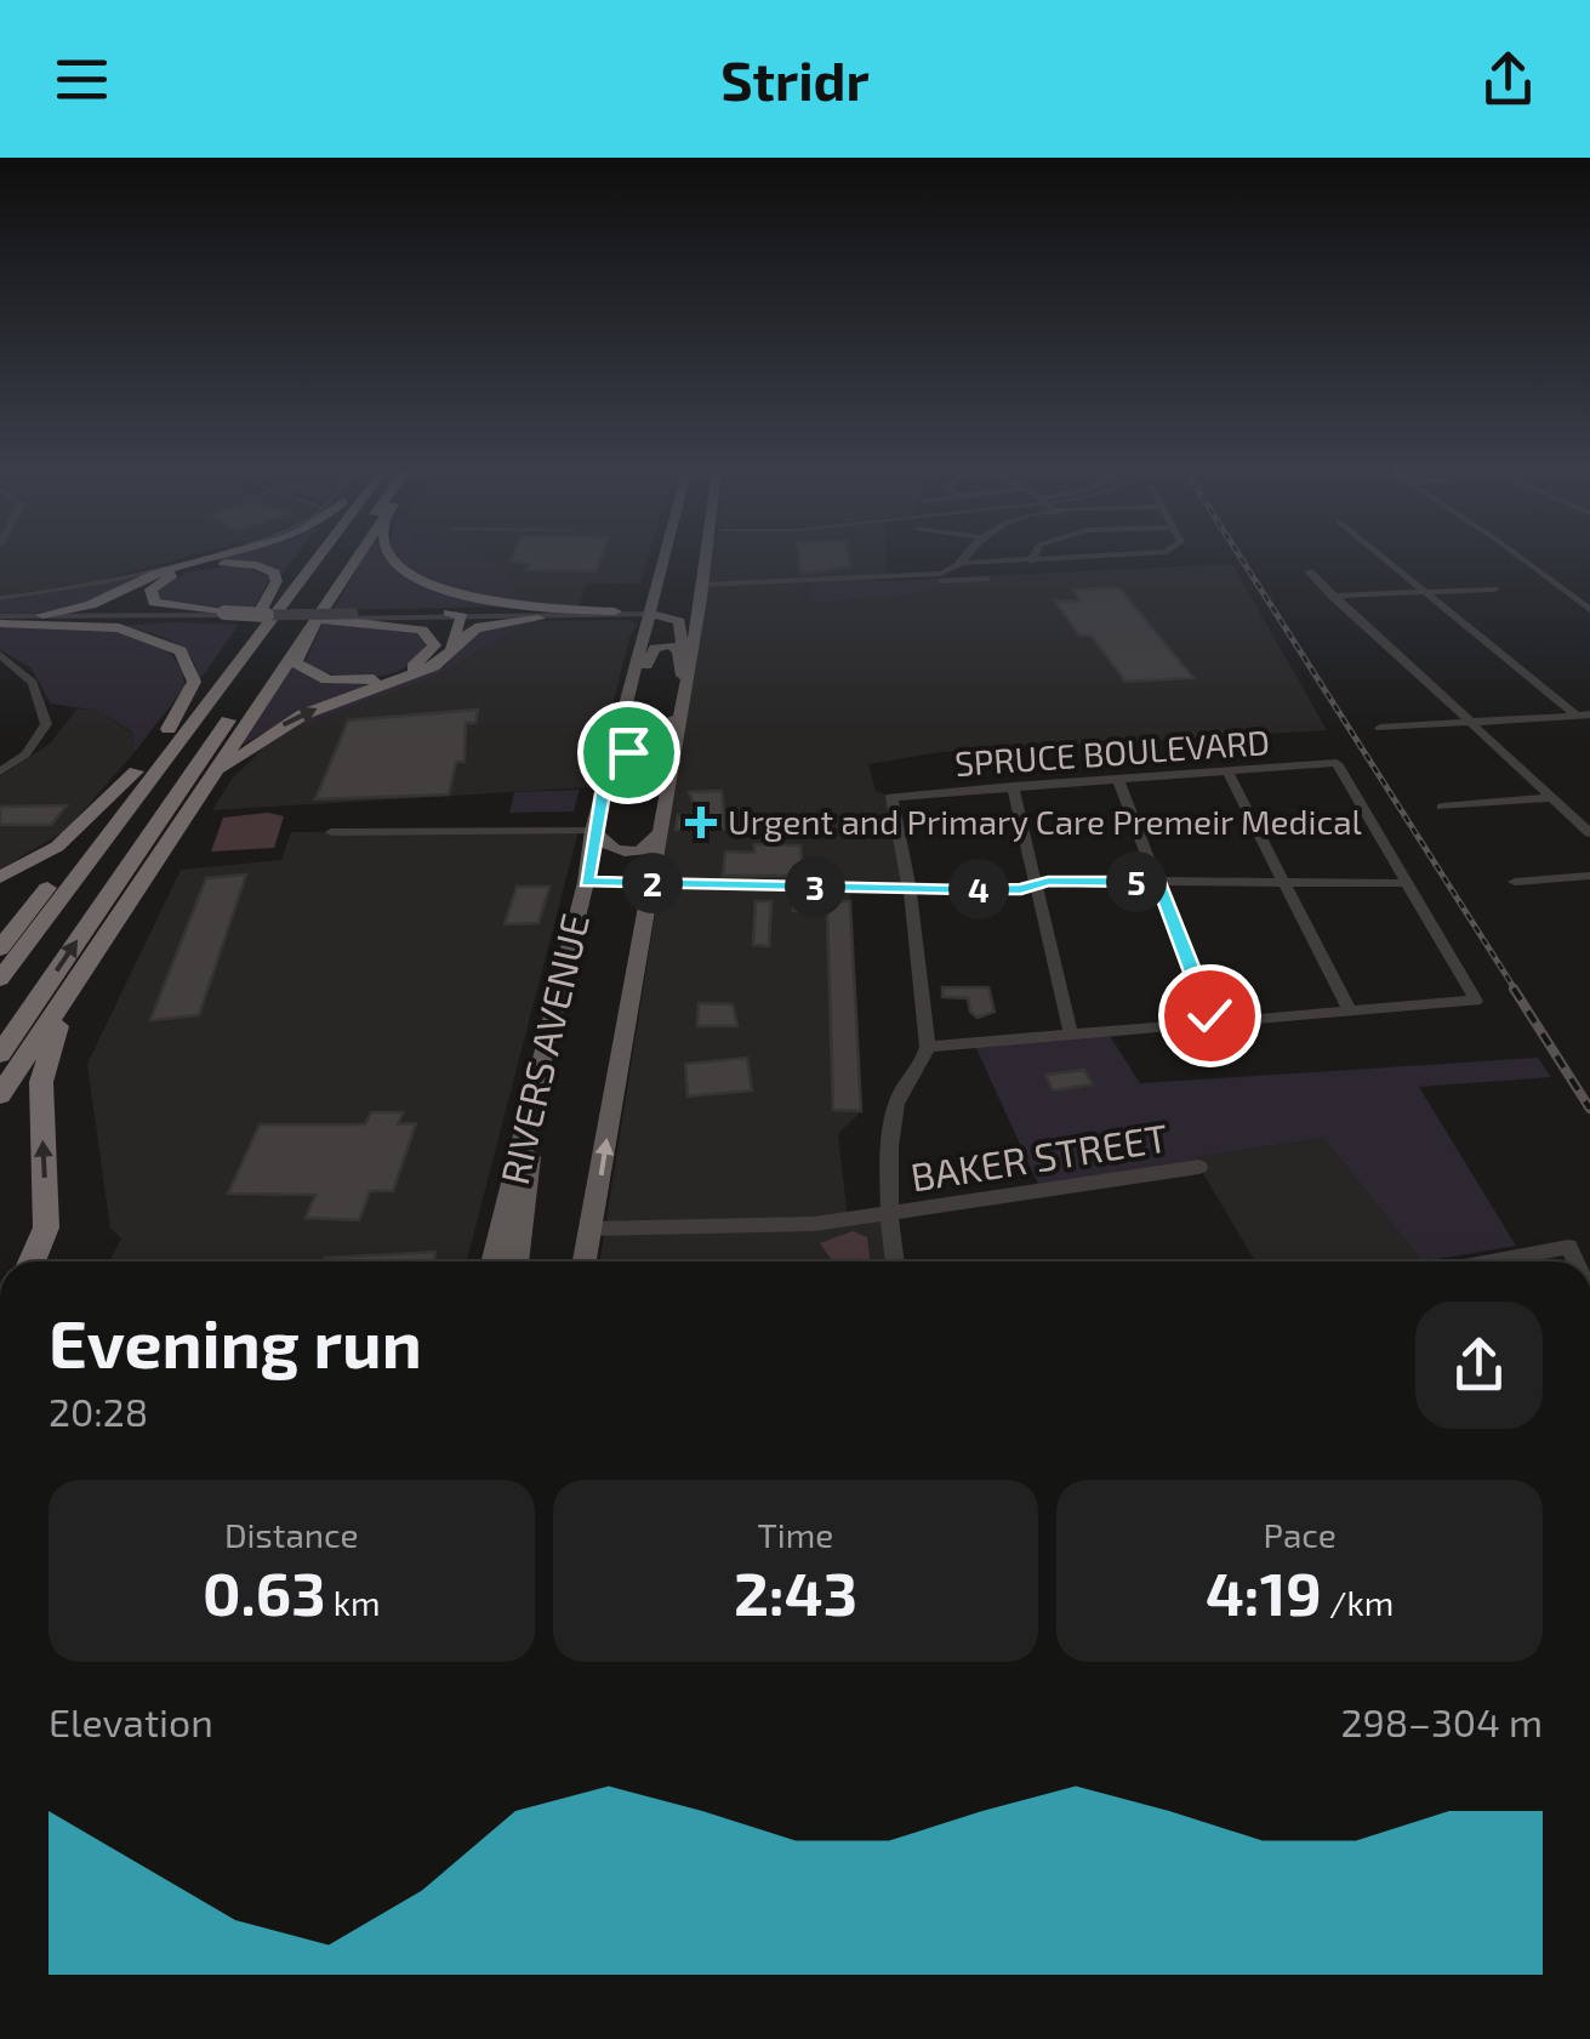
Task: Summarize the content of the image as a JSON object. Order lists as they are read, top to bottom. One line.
{"streets":{"main road":["RIVERS AVENUE"],"street":["SPRUCE BOULEVARD","BAKER STREET"]},"crossings":[["RIVERS AVENUE","BAKER STREET"]],"places":{"health":["Urgent and Primary Care Premeir Medical"]},"page":{"header":"Stridr","pins":["5","2","3","4"],"heading":["Evening run","20:28"],"stats":[["Distance","0.63 km"],["Time","2:43"],["Pace","4:19 /km"]],"chart":["Elevation","298–304 m"]}}
